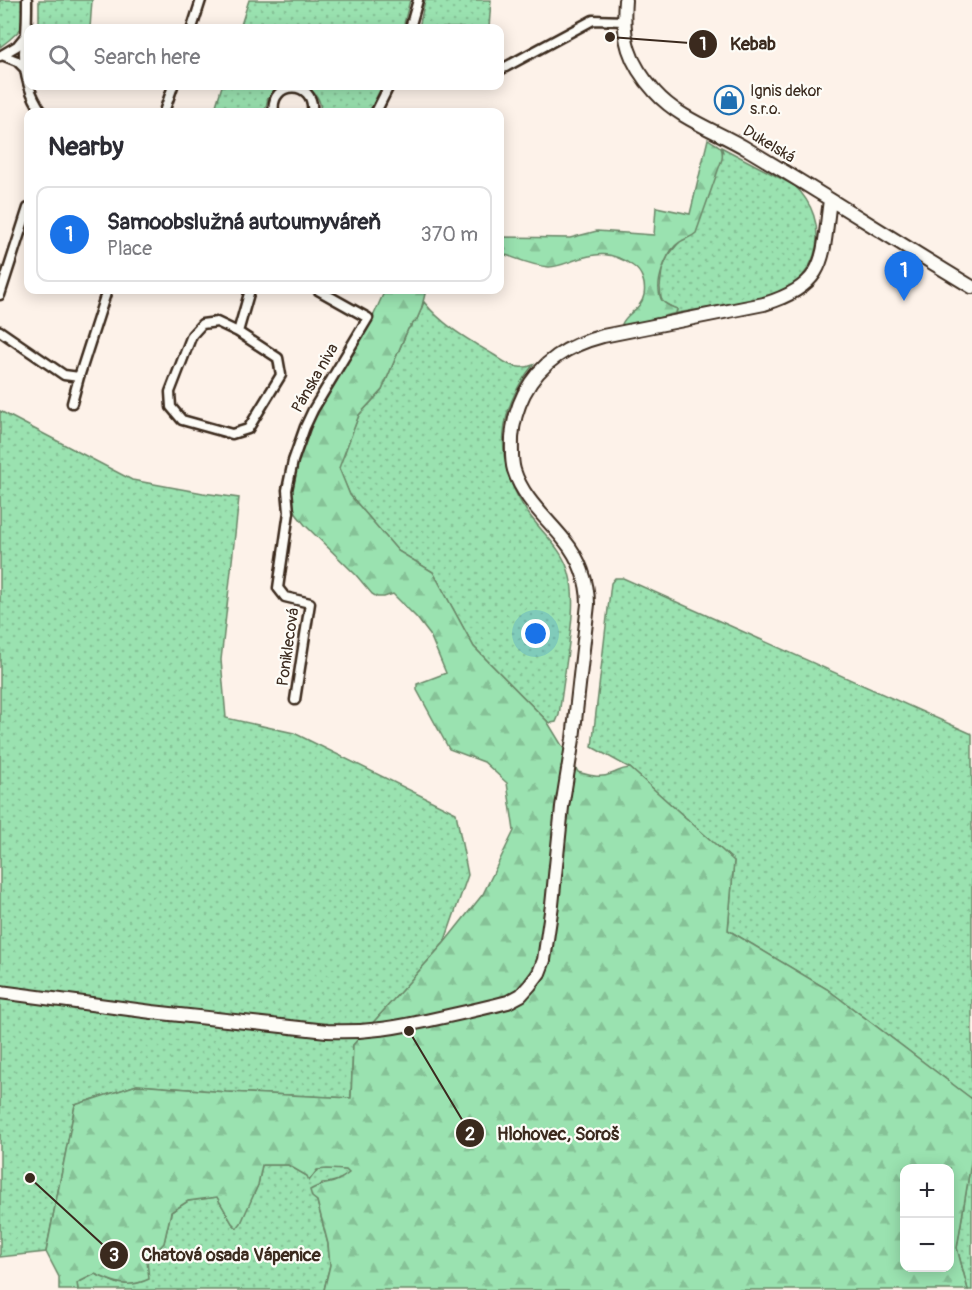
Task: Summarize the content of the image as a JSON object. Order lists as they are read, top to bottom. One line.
{"streets":{"main road":["Dukelská"],"street":["Pánska niva","Poniklecová"]},"crossings":[["Pánska niva","Poniklecová"]],"places":{"other":["Kebab","Hlohovec, Soroš","Chatová osada Vápenice"],"shop":["Ignis dekor s.r.o."]},"page":{"search":"Search here","heading":"Nearby","list":[{"mark":"1","name":"Samoobslužná autoumyváreň","note":"Place","value":"370 m"}],"pins":"1","map_buttons":["+","−"]}}
